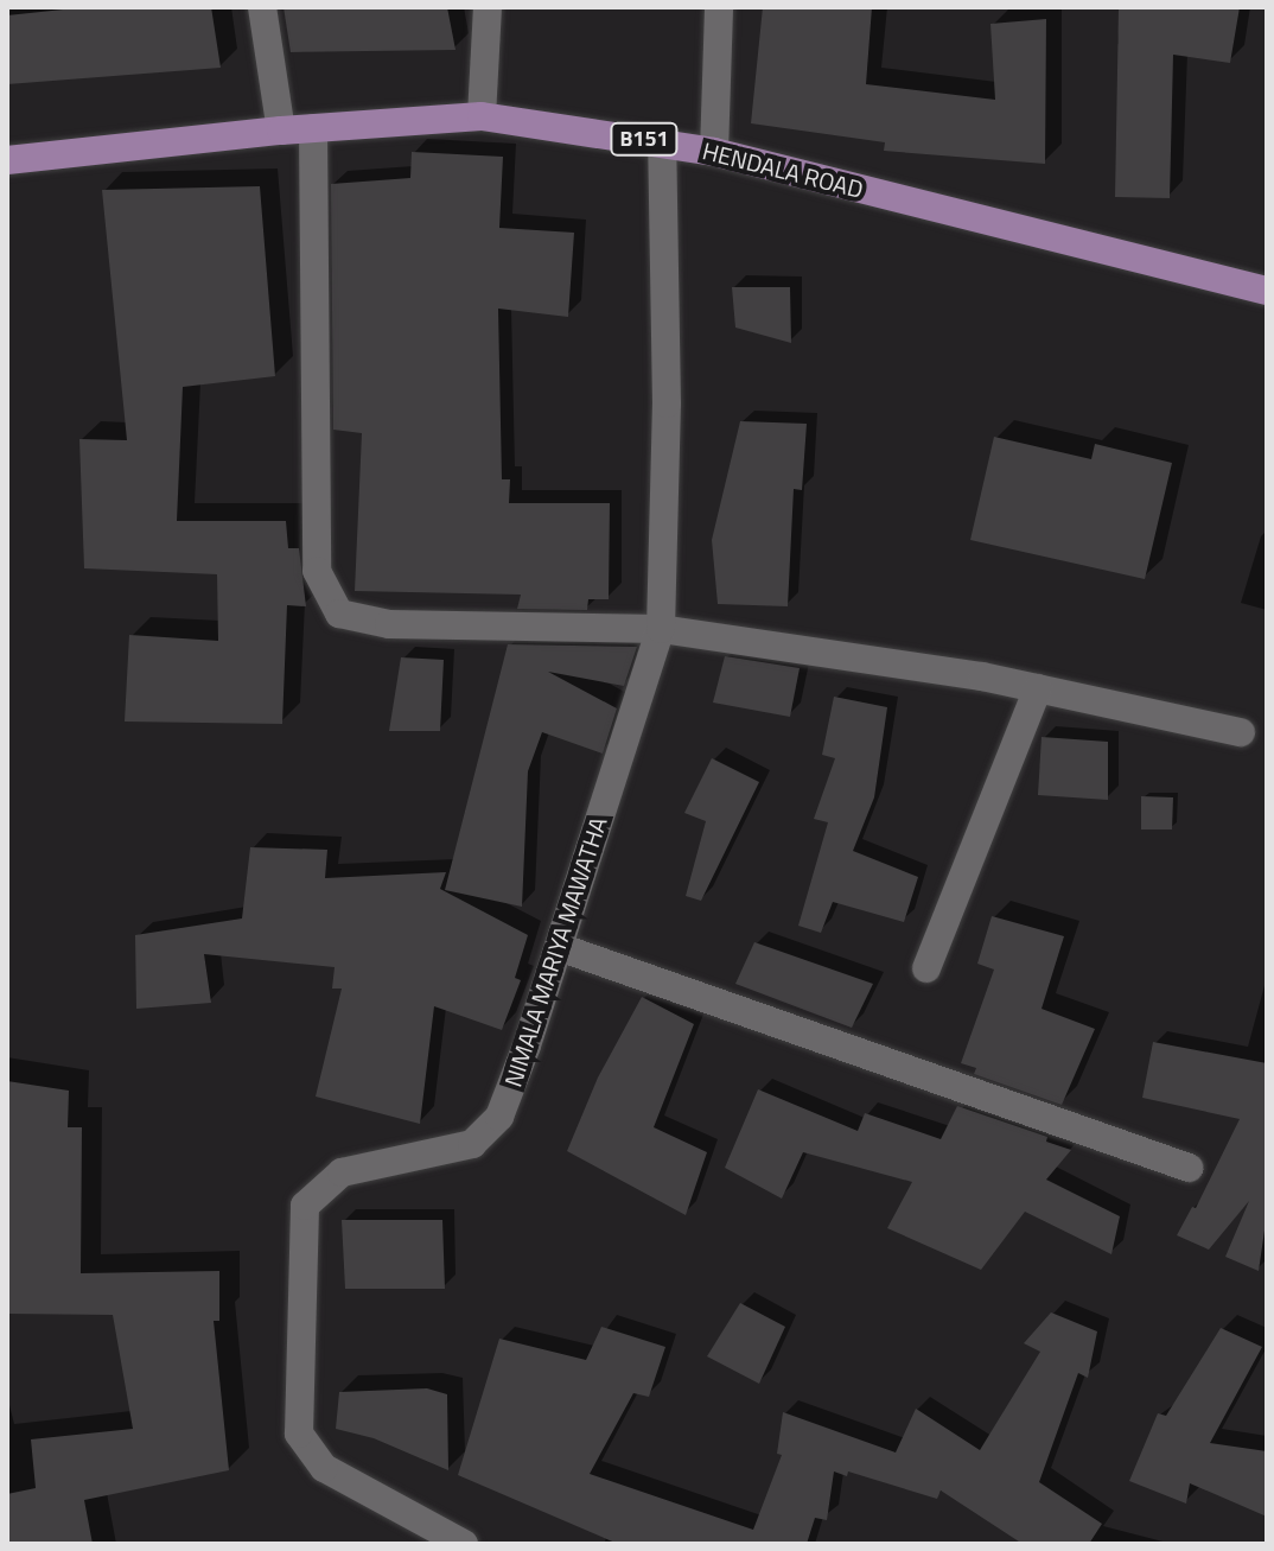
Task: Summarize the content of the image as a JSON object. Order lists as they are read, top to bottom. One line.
{"streets":{"main road":["B151","HENDALA ROAD"],"street":["NIMALA MARIYA MAWATHA"]},"crossings":[["HENDALA ROAD","NIMALA MARIYA MAWATHA"]]}
